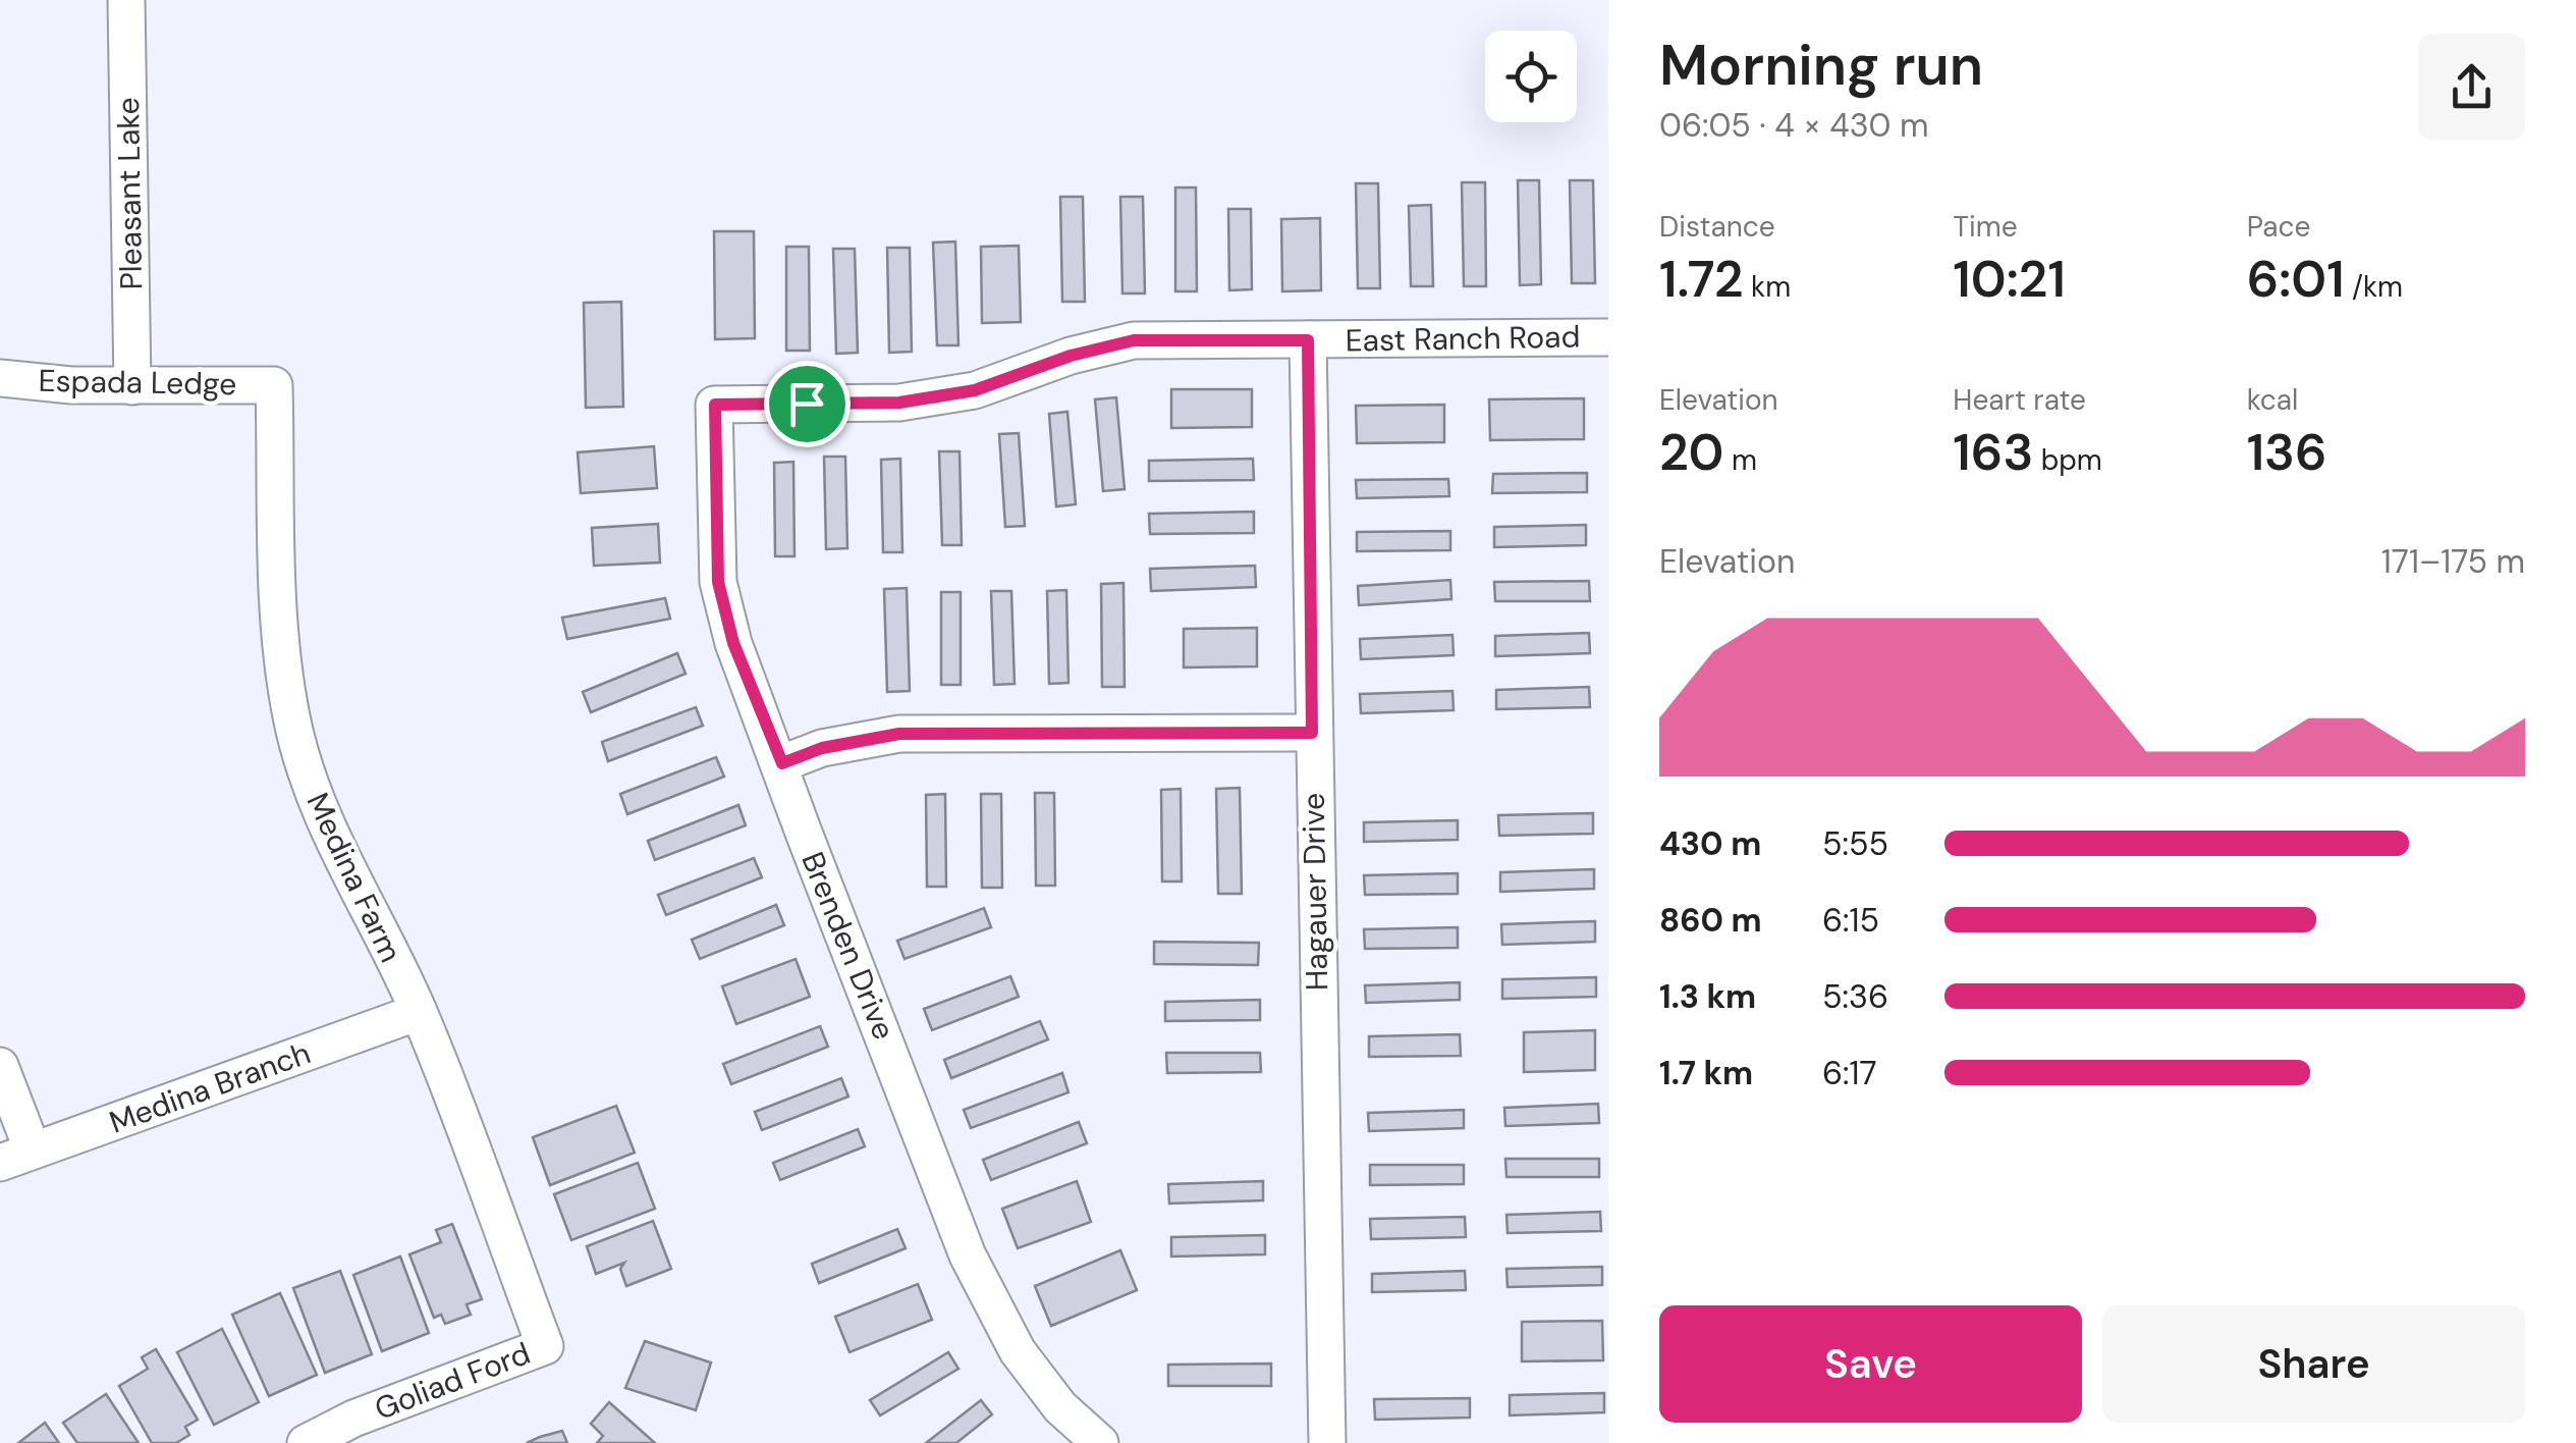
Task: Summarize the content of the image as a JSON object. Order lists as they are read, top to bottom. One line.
{"streets":{"street":["Pleasant Lake","East Ranch Road","Espada Ledge","Medina Farm","Hagauer Drive","Brenden Drive","Medina Branch","Goliad Ford"]},"crossings":[["Pleasant Lake","Espada Ledge"],["East Ranch Road","Hagauer Drive"],["East Ranch Road","Brenden Drive"],["Espada Ledge","Medina Farm"],["Medina Farm","Medina Branch"],["Medina Farm","Goliad Ford"]],"page":{"heading":["Morning run","06:05 · 4 × 430 m"],"stats":[["Distance","1.72 km"],["Time","10:21"],["Pace","6:01 /km"],["Elevation","20 m"],["Heart rate","163 bpm"],["kcal","136"]],"chart":["Elevation","171–175 m"],"list":[{"name":"430 m","note":"5:55"},{"name":"860 m","note":"6:15"},{"name":"1.3 km","note":"5:36"},{"name":"1.7 km","note":"6:17"}],"buttons":["Save","Share"]}}
